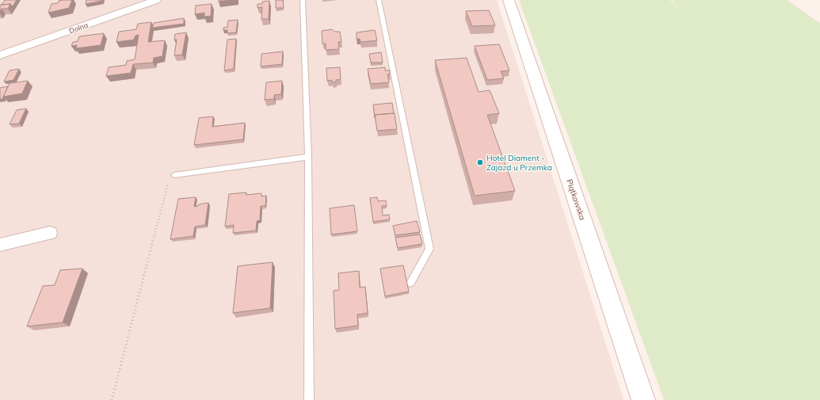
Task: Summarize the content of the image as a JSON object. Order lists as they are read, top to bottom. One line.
{"streets":{"main road":["Piątkowska"],"street":["Dolna"]},"places":["Hotel Diament - Zajazd u Przemka"]}
